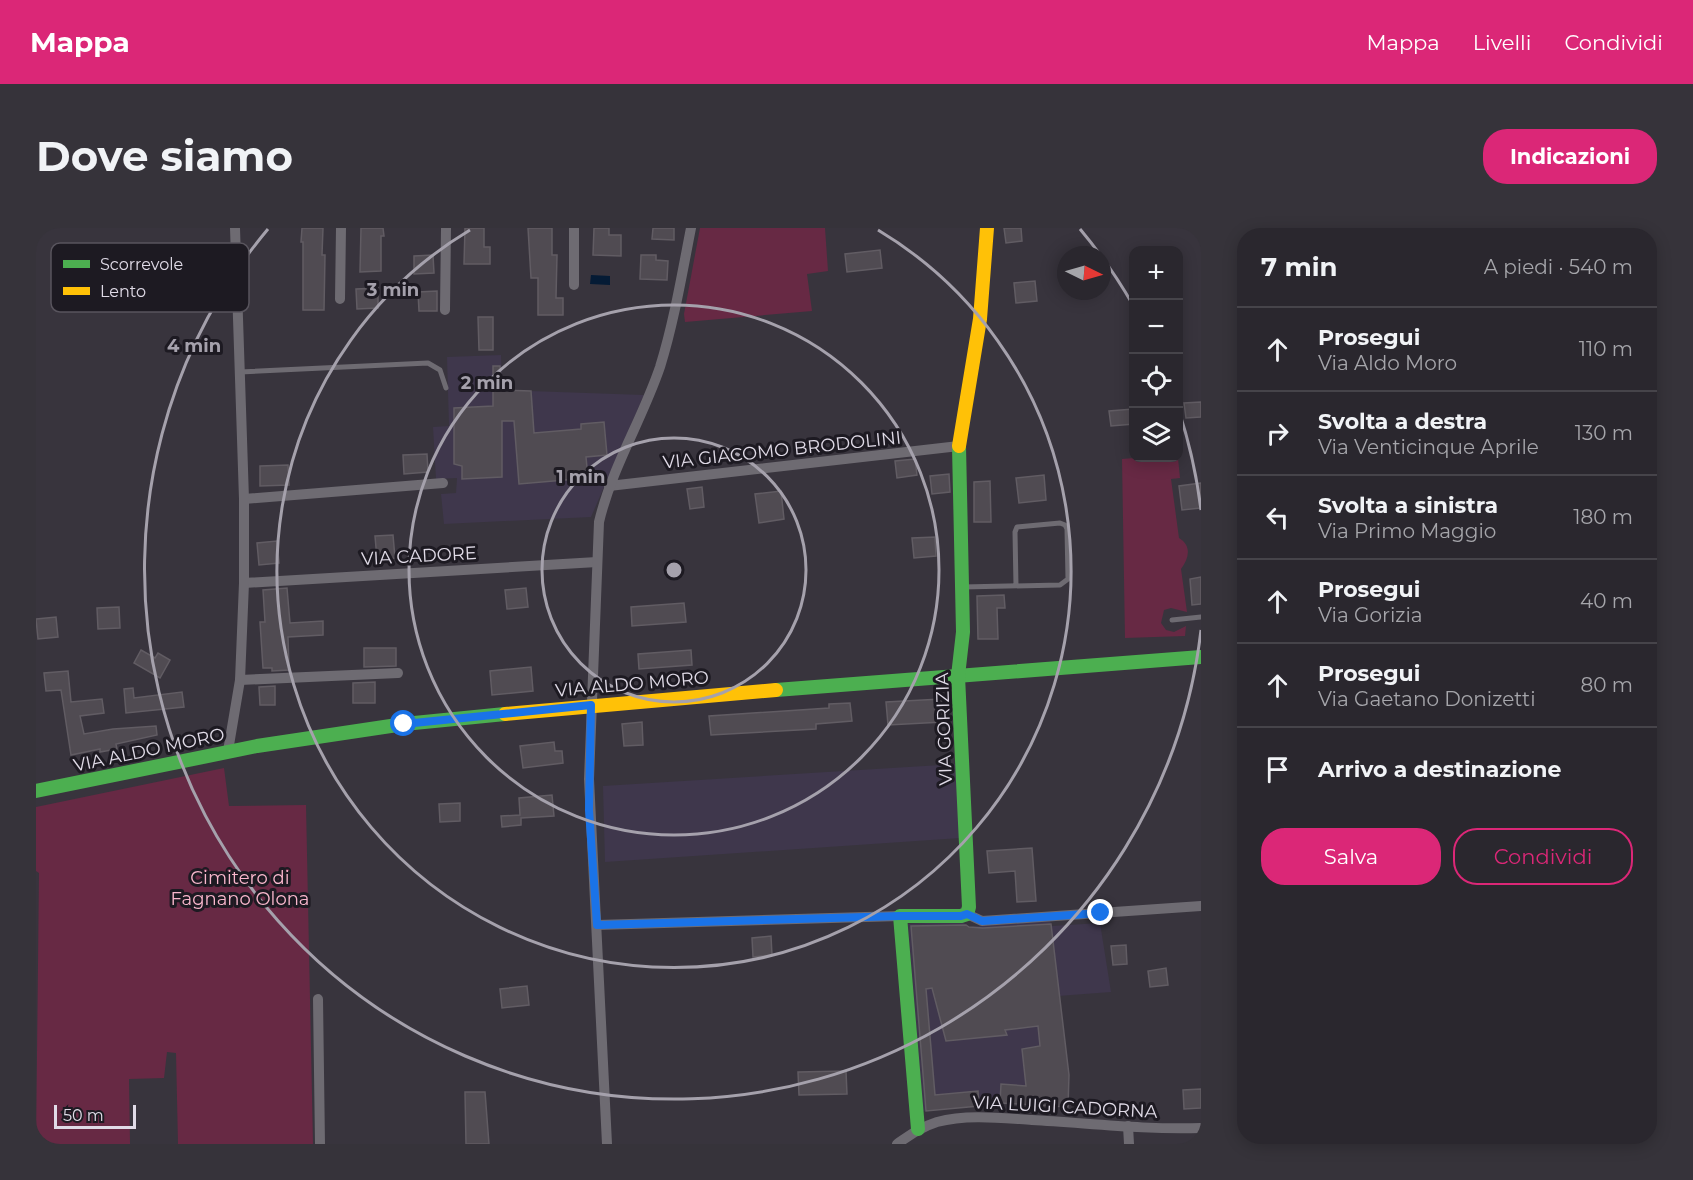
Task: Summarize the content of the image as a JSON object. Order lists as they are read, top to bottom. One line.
{"streets":{"main road":["VIA ALDO MORO","VIA GORIZIA"],"street":["VIA GIACOMO BRODOLINI","VIA CADORE","VIA LUIGI CADORNA"]},"crossings":[["VIA GIACOMO BRODOLINI","VIA GORIZIA"],["VIA ALDO MORO","VIA GORIZIA"]],"parks":["Cimitero di Fagnano Olona"],"legend":["Scorrevole","Lento"],"scale_bar":"50 m","north":"right","page":{"header":"Mappa","nav":["Mappa","Livelli","Condividi"],"buttons":["Indicazioni",["Salva","Condividi"]],"title":"Dove siamo","heading":["7 min","A piedi · 540 m"],"map_buttons":["+","−"],"list":[["Prosegui","Via Aldo Moro","110 m"],["Svolta a destra","Via Venticinque Aprile","130 m"],["Svolta a sinistra","Via Primo Maggio","180 m"],["Prosegui","Via Gorizia","40 m"],["Prosegui","Via Gaetano Donizetti","80 m"],"Arrivo a destinazione"],"scale":"50 m"},"rings":["3 min","4 min","2 min","1 min"]}
